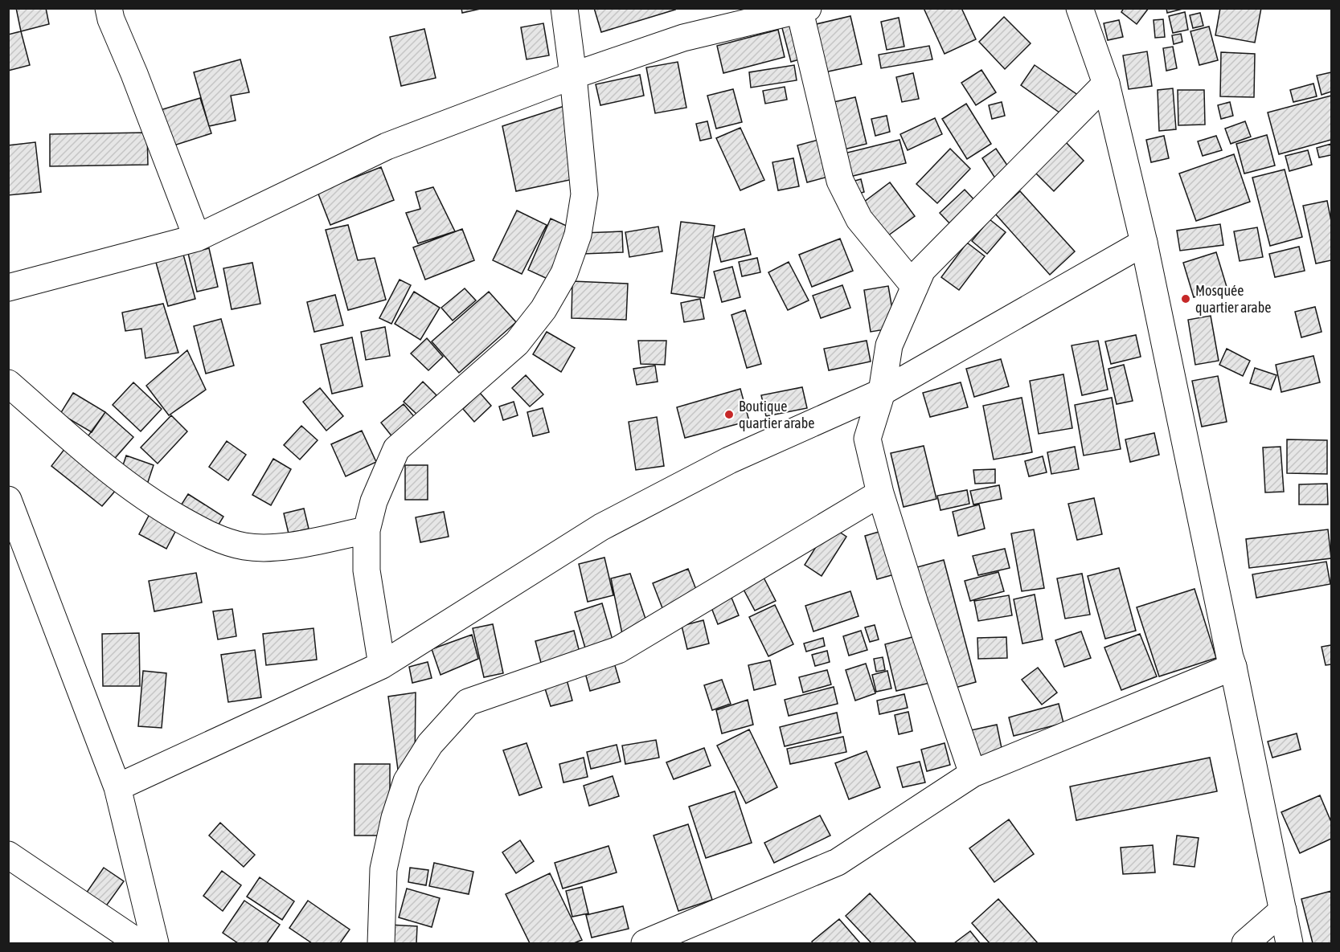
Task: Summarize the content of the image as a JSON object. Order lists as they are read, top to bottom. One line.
{"places":["Mosquée quartier arabe","Boutique quartier arabe"]}
